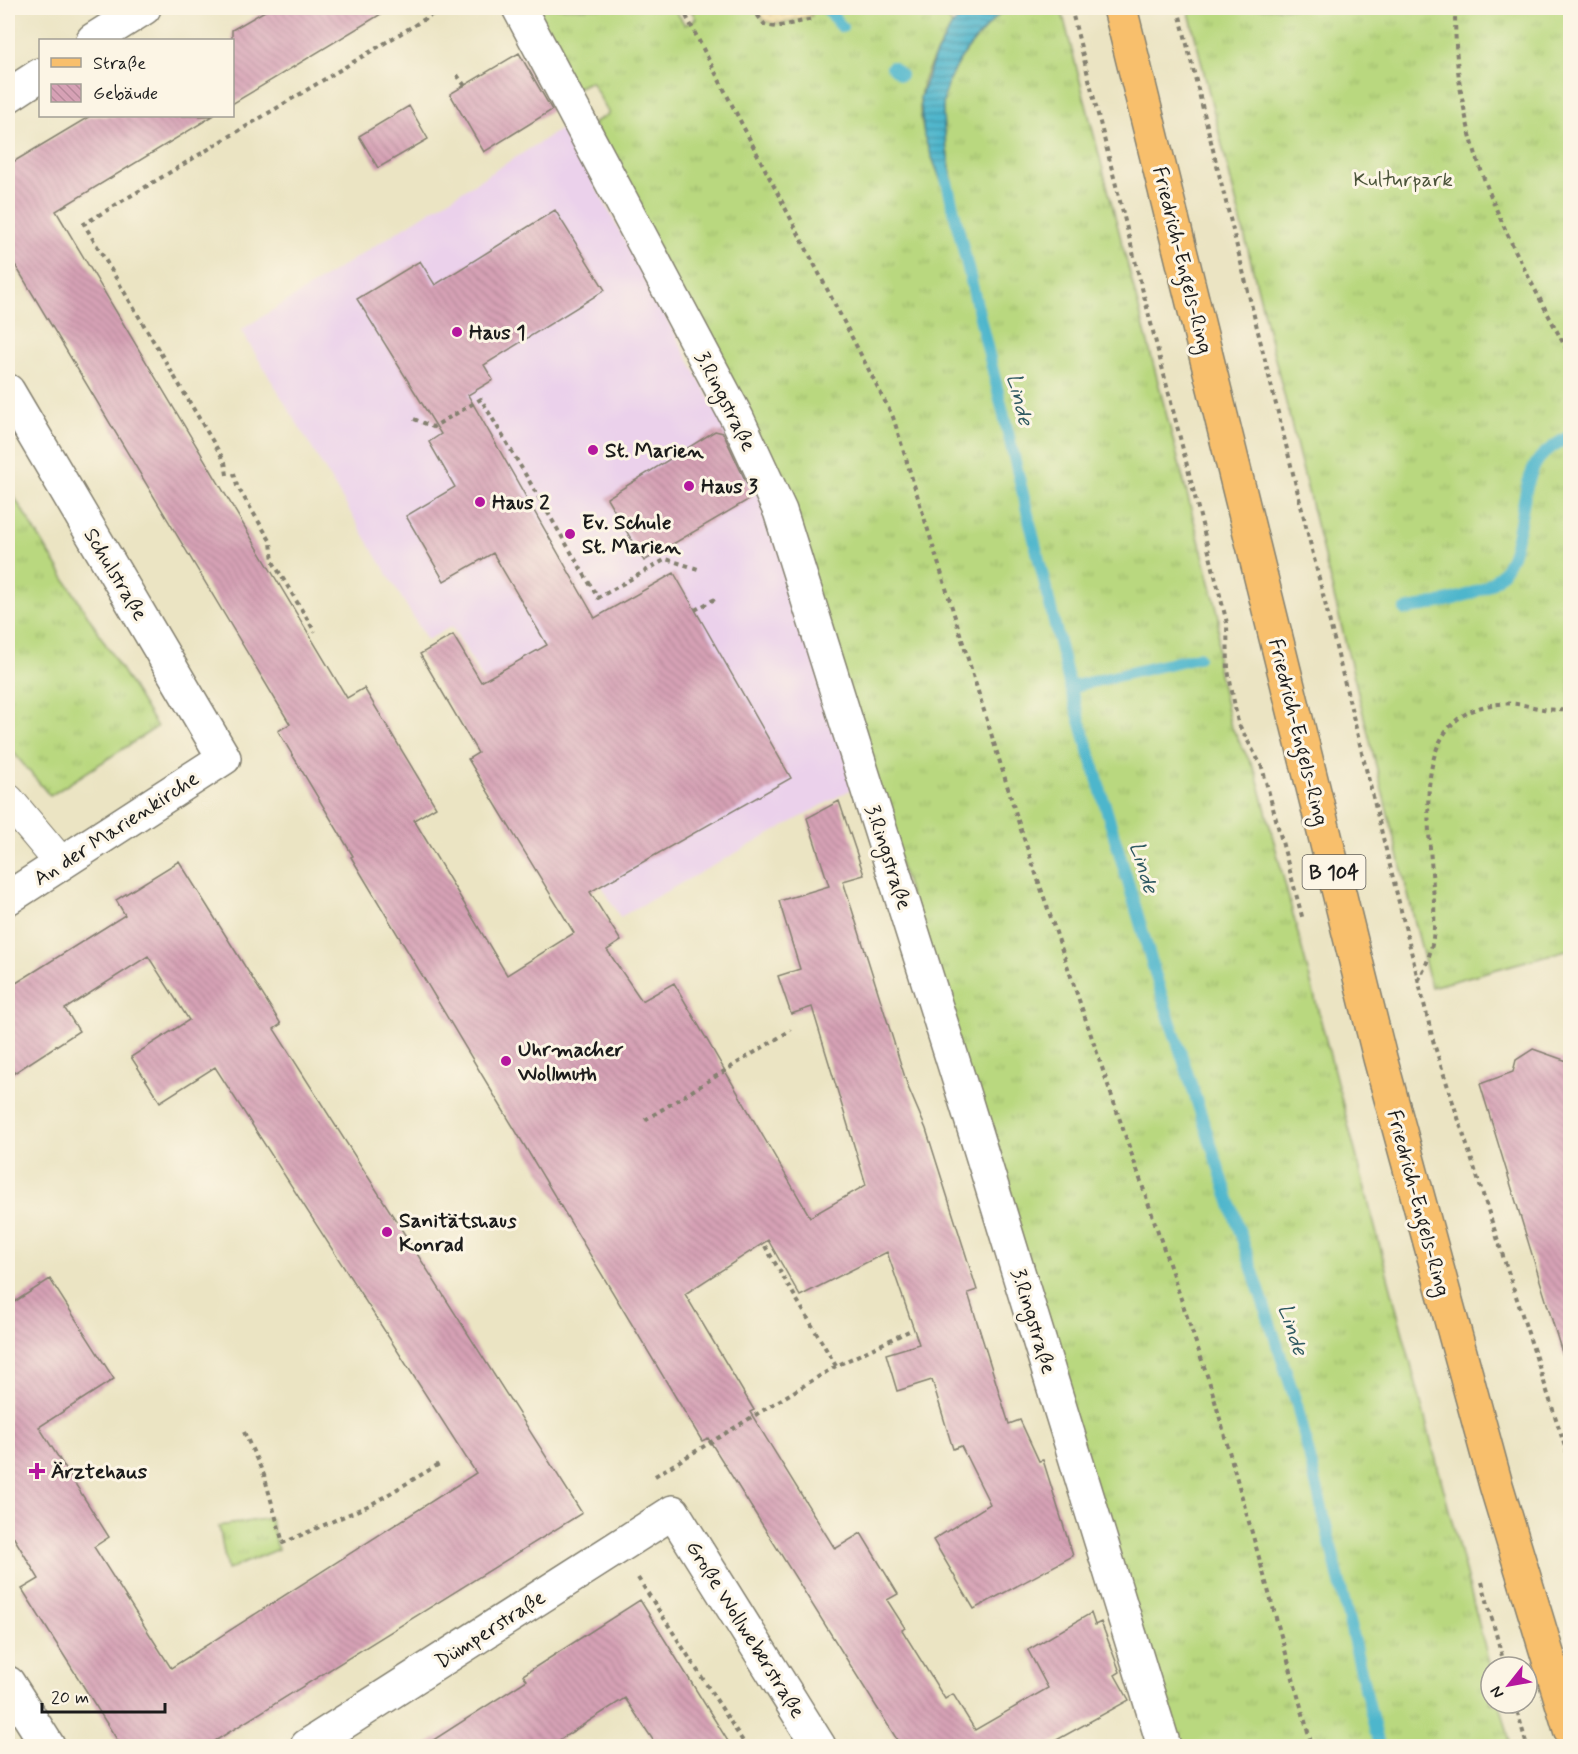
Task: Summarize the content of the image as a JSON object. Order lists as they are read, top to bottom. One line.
{"streets":{"main road":["Friedrich-Engels-Ring","B 104"],"street":["3.Ringstraße","Schulstraße","An der Marienkirche","Dümperstraße","Große Wollweberstraße"]},"crossings":[["Schulstraße","An der Marienkirche"],["Dümperstraße","Große Wollweberstraße"]],"water":["Linde"],"parks":["Kulturpark"],"places":{"other":["Haus 1","St. Marien","Haus 3","Haus 2","Ev. Schule St. Marien","Uhrmacher Wollmuth","Sanitätshaus Konrad"],"health":["Ärztehaus"]},"legend":["Straße","Gebäude"],"scale_bar":"20 m","north":"bottom left"}
